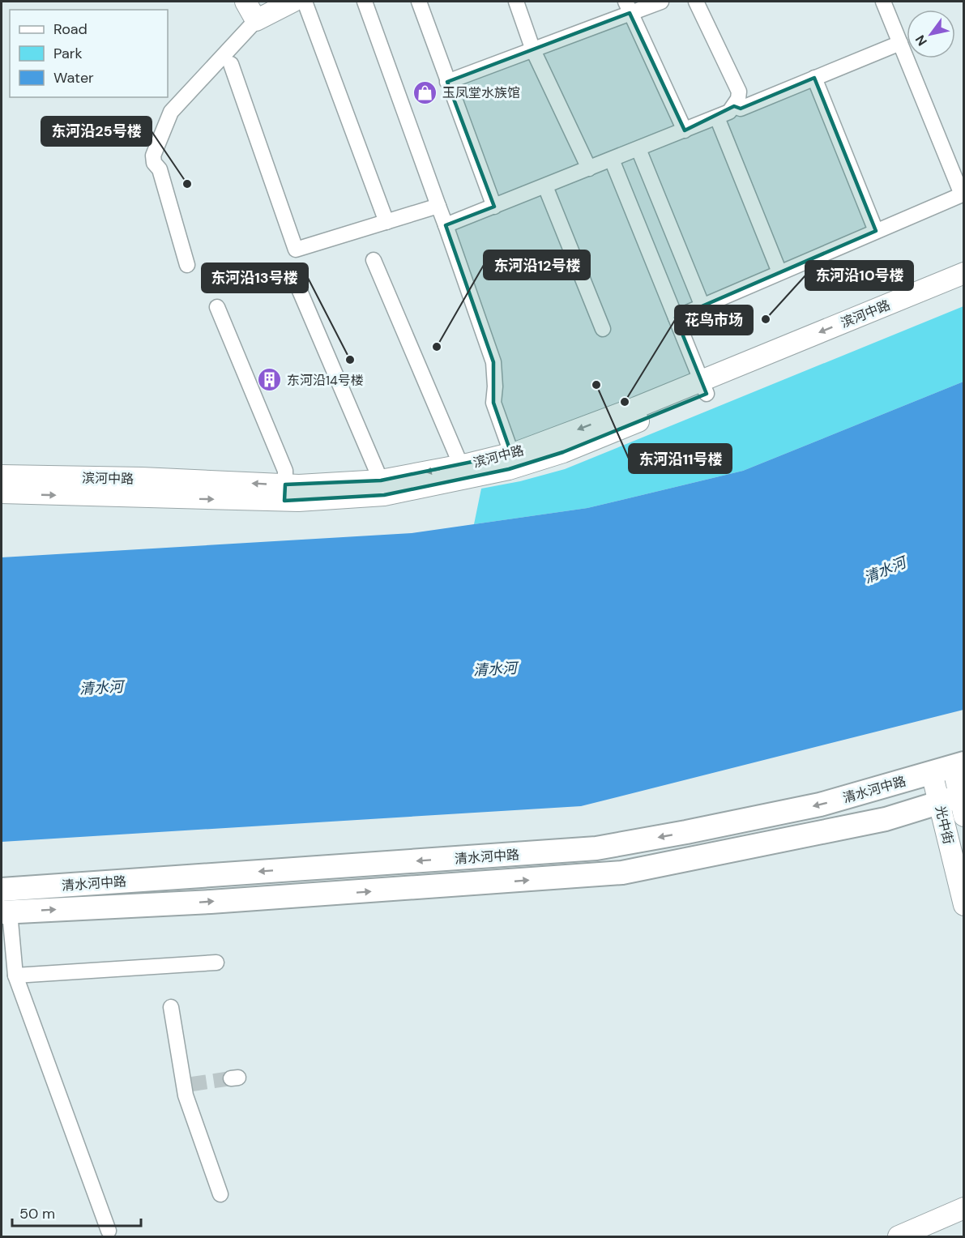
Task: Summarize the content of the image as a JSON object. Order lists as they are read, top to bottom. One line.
{"streets":{"main road":["滨河中路","清水河中路","光中街"]},"crossings":[["清水河中路","光中街"]],"water":["清水河"],"places":{"shop":["玉凤堂水族馆"],"other":["东河沿25号楼","东河沿10号楼","东河沿12号楼","东河沿13号楼","东河沿11号楼","花鸟市场"],"building":["东河沿14号楼"]},"legend":["Road","Park","Water"],"scale_bar":"50 m","north":"bottom left"}
